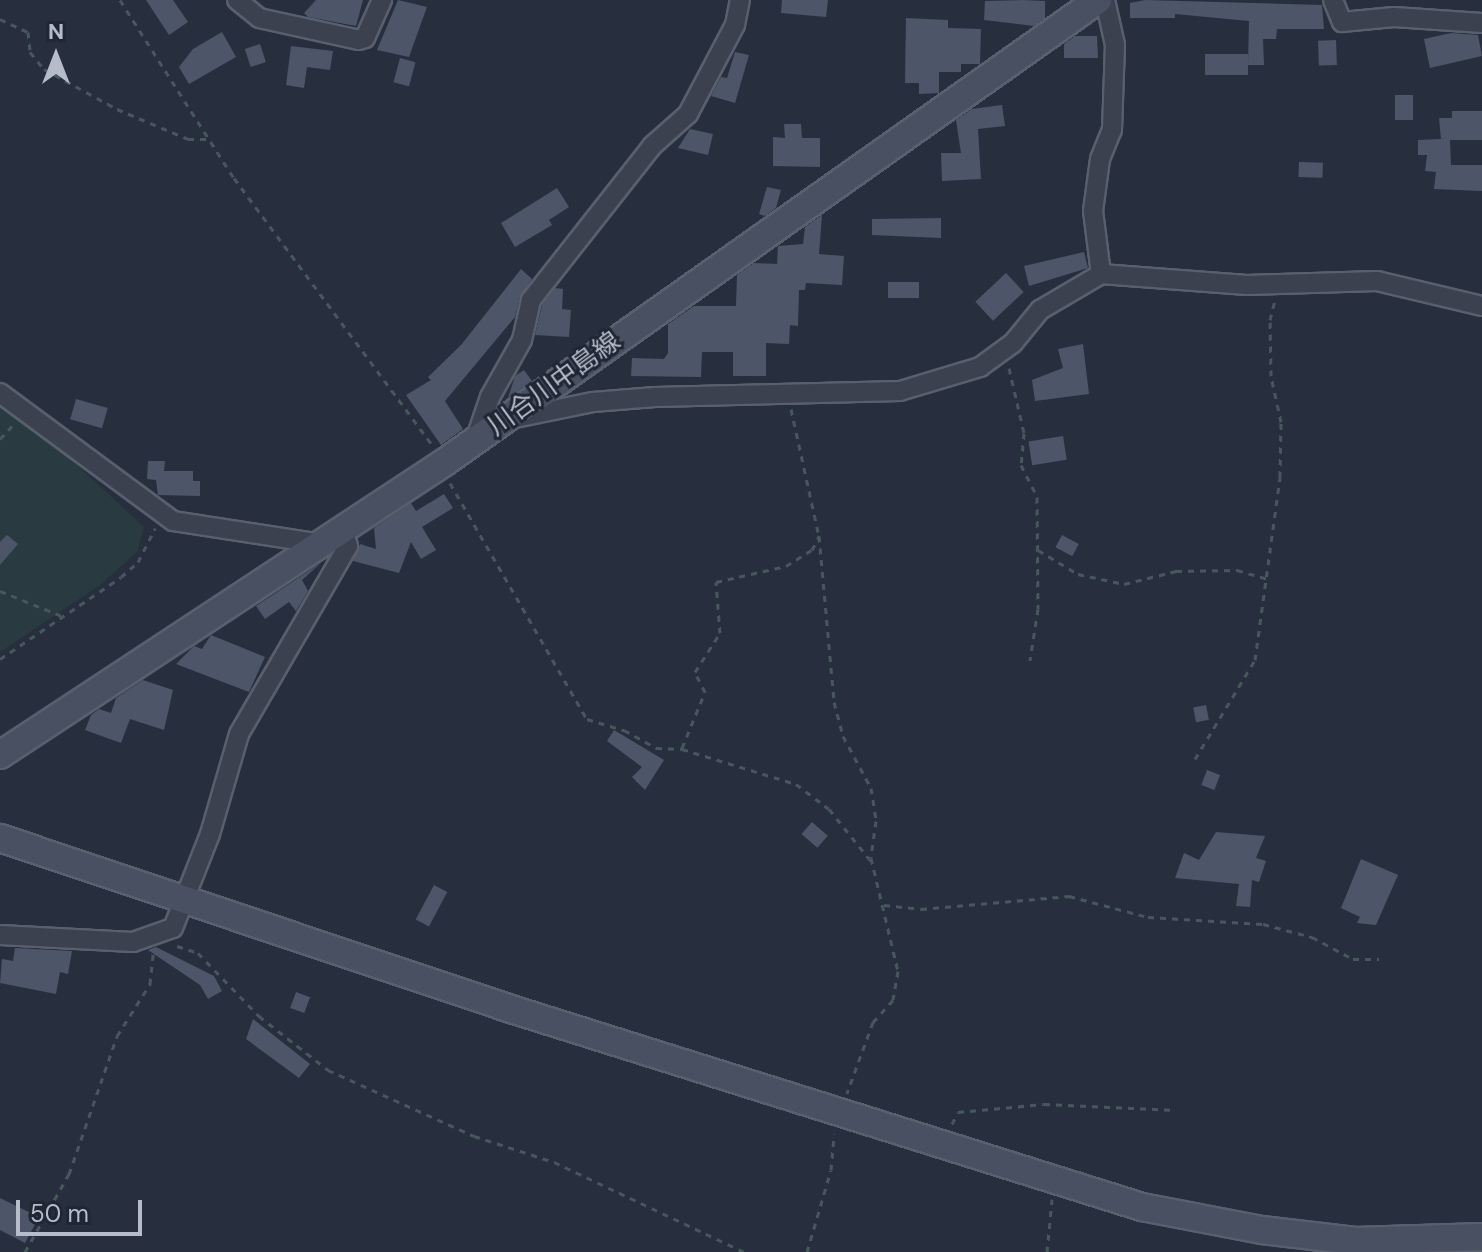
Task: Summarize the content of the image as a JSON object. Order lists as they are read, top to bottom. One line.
{"streets":{"street":["川合川中島線"]},"scale_bar":"50 m","north":"top"}
